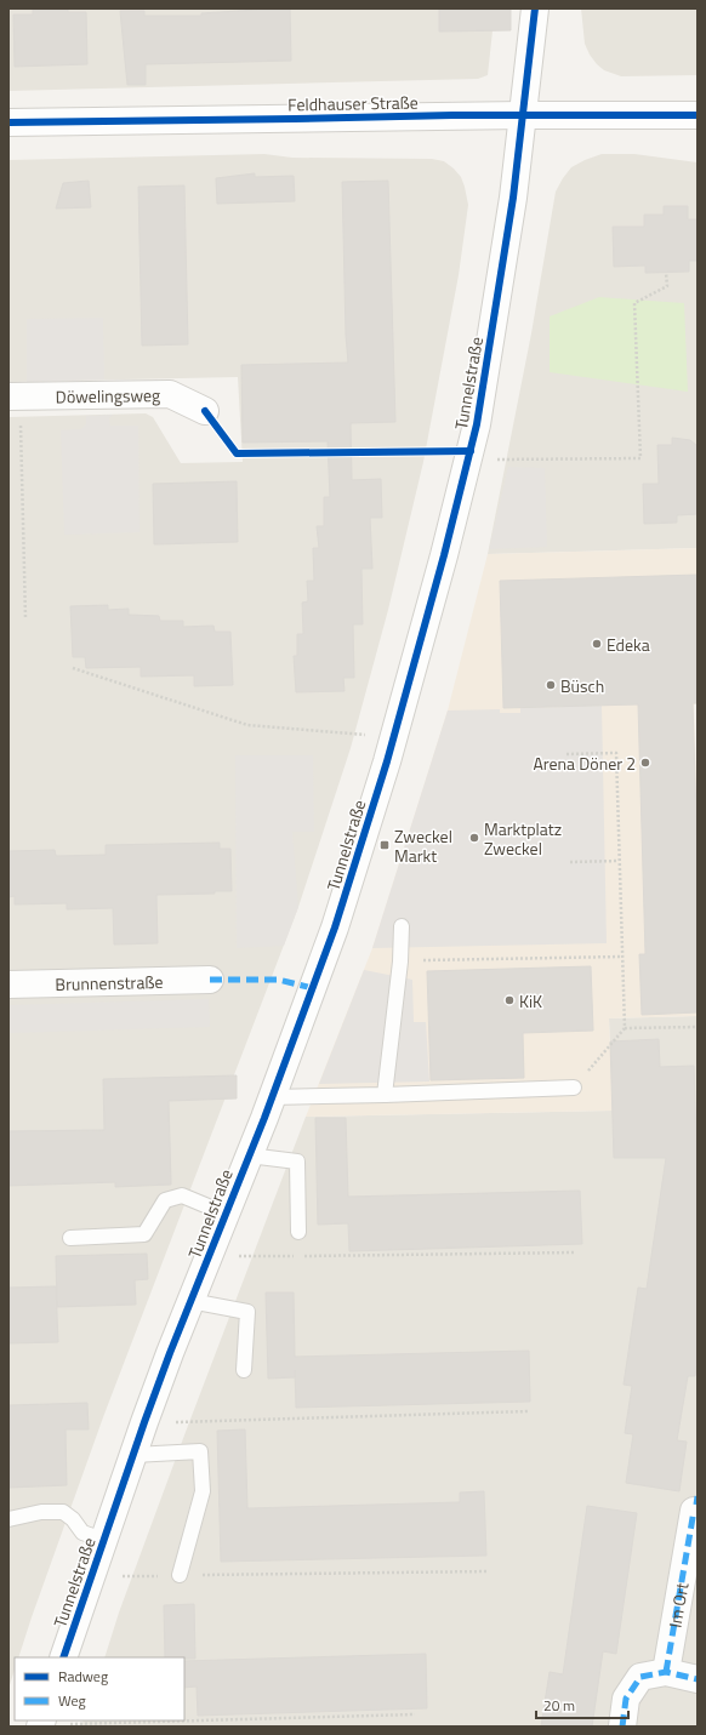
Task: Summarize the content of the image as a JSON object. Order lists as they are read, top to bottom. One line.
{"streets":{"street":["Feldhauser Straße","Tunnelstraße","Döwelingsweg","Brunnenstraße","Im Ort"]},"crossings":[["Feldhauser Straße","Tunnelstraße"]],"places":{"other":["Edeka","Büsch","Arena Döner 2","Marktplatz Zweckel","KiK"],"transit":["Zweckel Markt"]},"legend":["Radweg","Weg"],"scale_bar":"20 m"}
